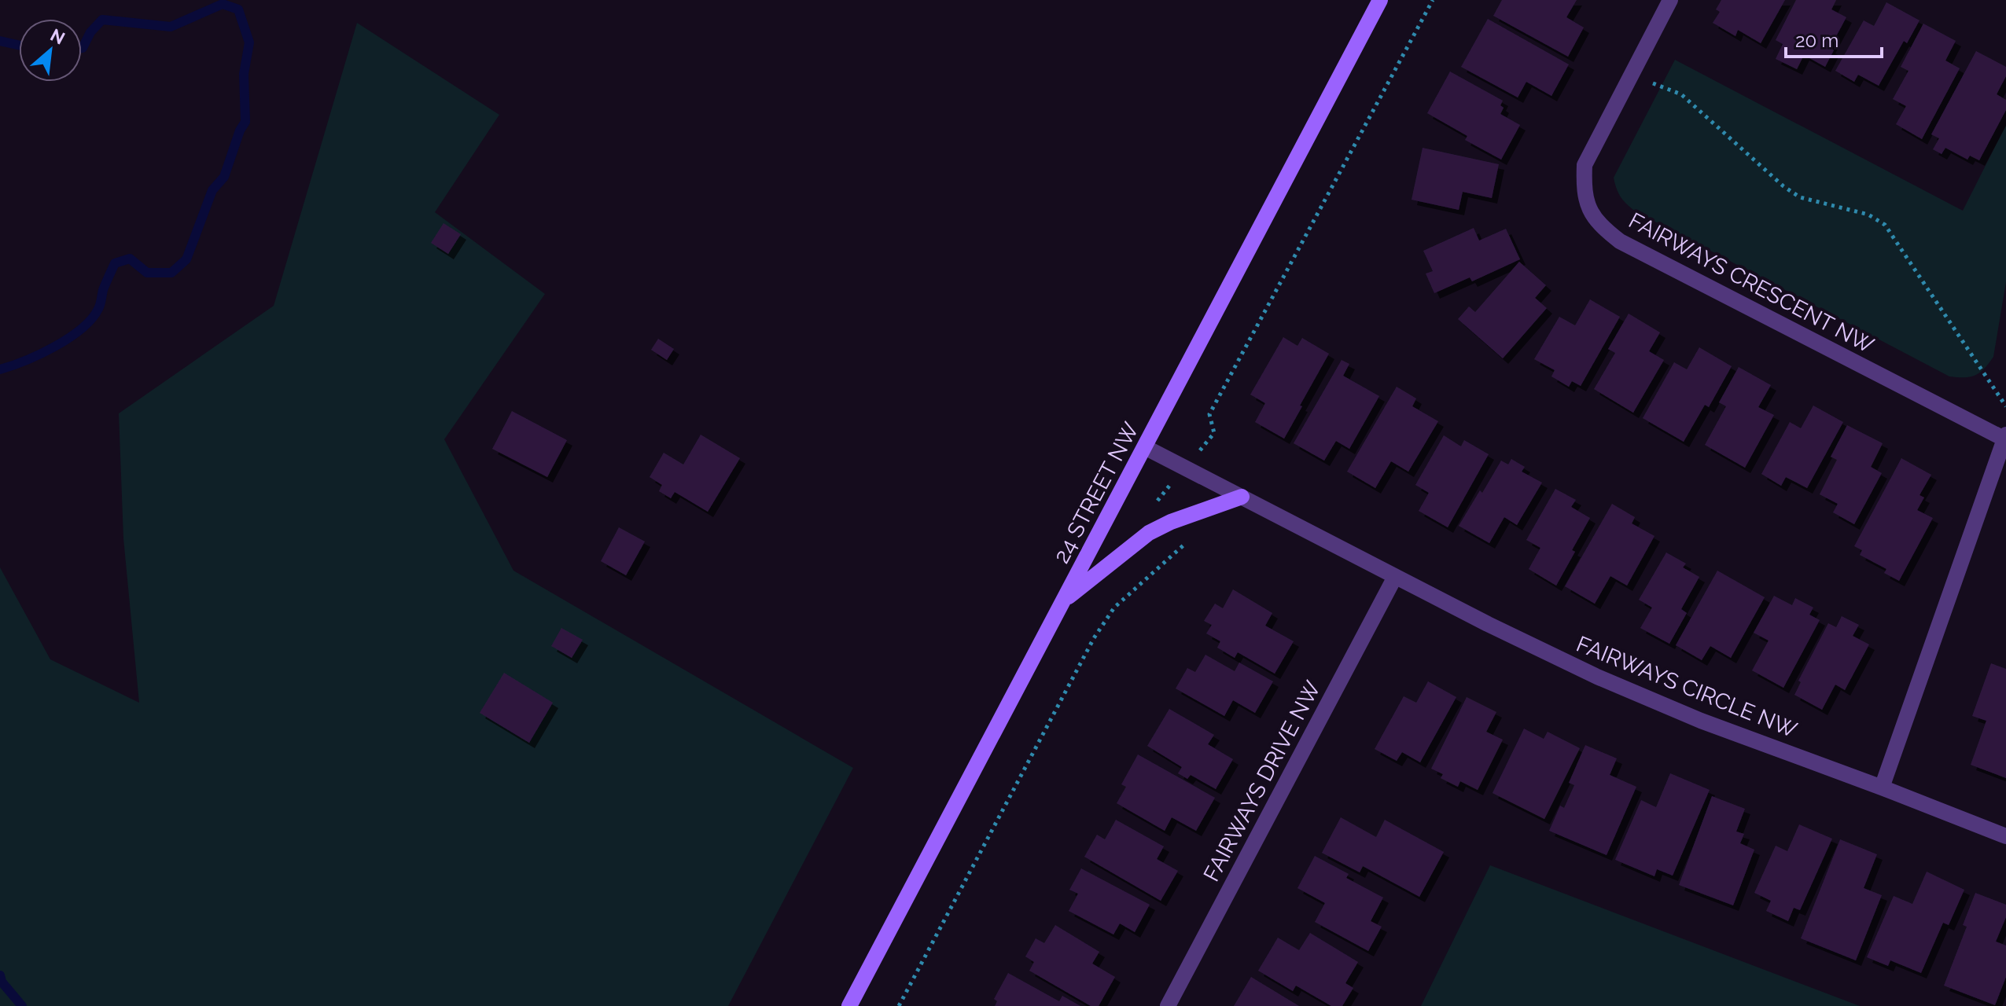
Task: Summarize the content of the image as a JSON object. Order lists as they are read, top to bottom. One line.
{"streets":{"street":["FAIRWAYS CRESCENT NW","24 STREET NW","FAIRWAYS CIRCLE NW","FAIRWAYS DRIVE NW"]},"crossings":[["24 STREET NW","FAIRWAYS CIRCLE NW"],["FAIRWAYS CIRCLE NW","FAIRWAYS DRIVE NW"]],"scale_bar":"20 m","north":"top right"}
